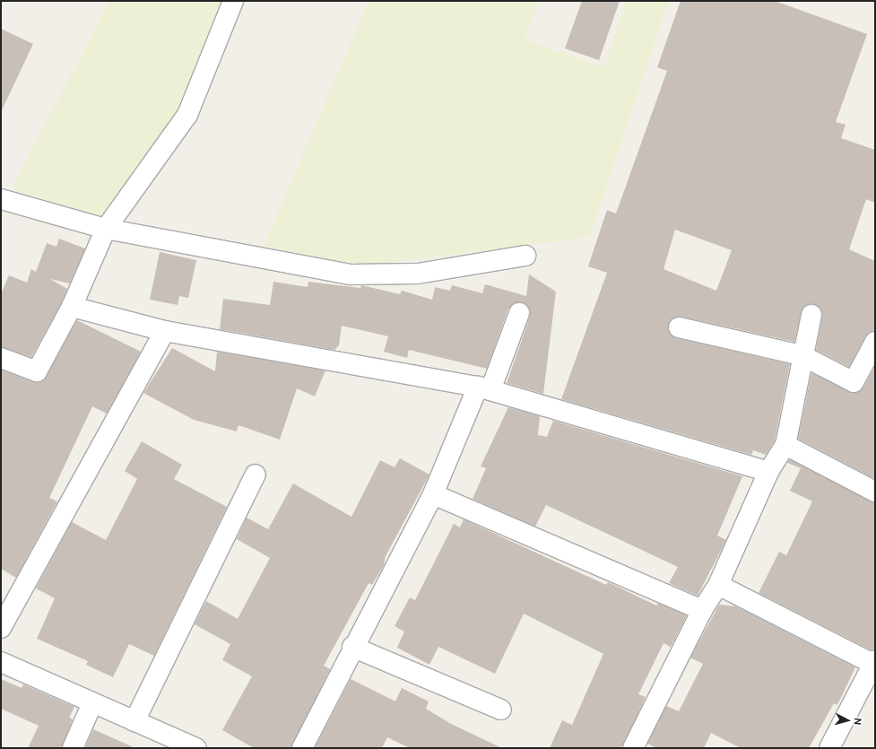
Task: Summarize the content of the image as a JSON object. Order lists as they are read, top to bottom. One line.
{"north":"right"}
